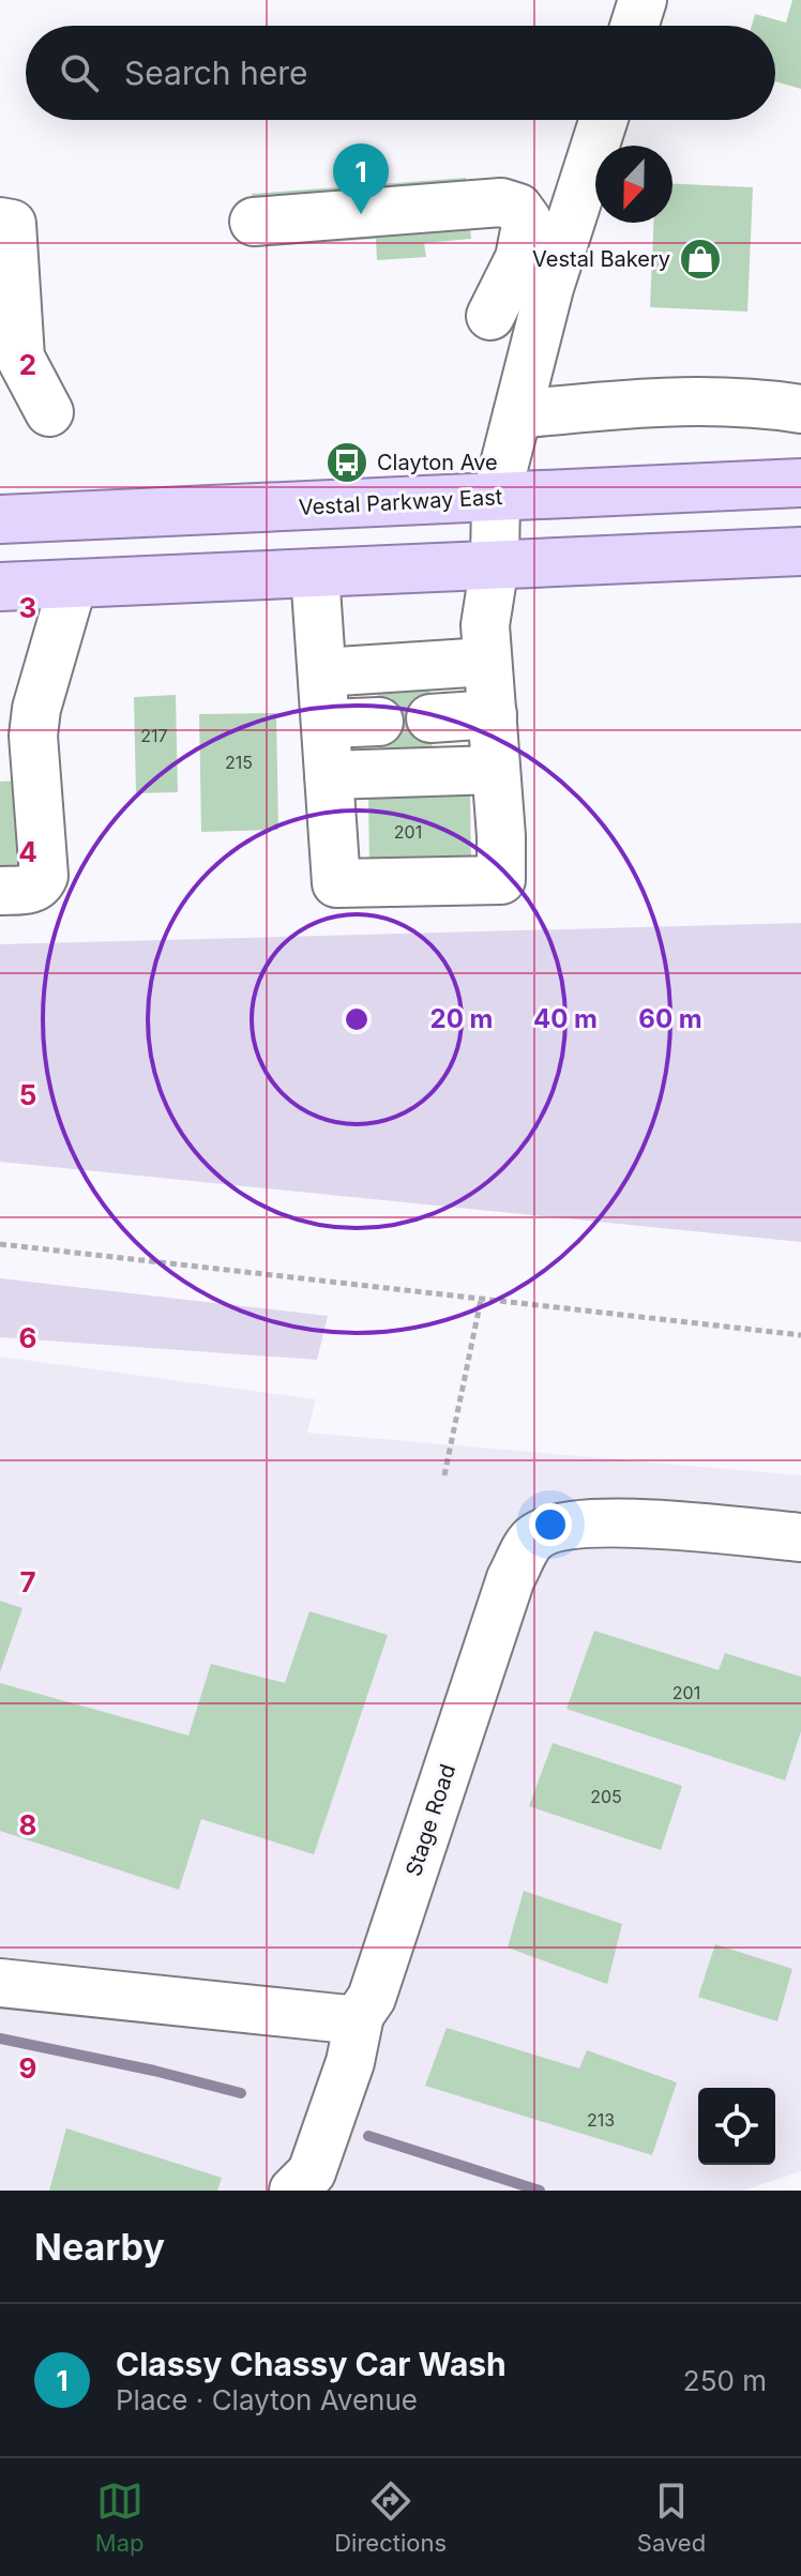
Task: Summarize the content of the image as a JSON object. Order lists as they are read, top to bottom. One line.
{"streets":{"main road":["Vestal Parkway East"],"street":["Stage Road"]},"places":{"shop":["Vestal Bakery"],"bus stop":["Clayton Ave"]},"house_numbers":["217","215","201","201","205","213"],"north":"bottom","page":{"search":"Search here","pins":"1","heading":"Nearby","list":[{"mark":"1","name":"Classy Chassy Car Wash","note":"Place · Clayton Avenue","value":"250 m"}],"nav":["Map","Directions","Saved"]},"grid":{"rows":["2","3","4","5","6","7","8","9"]},"rings":["20 m","40 m","60 m"]}
